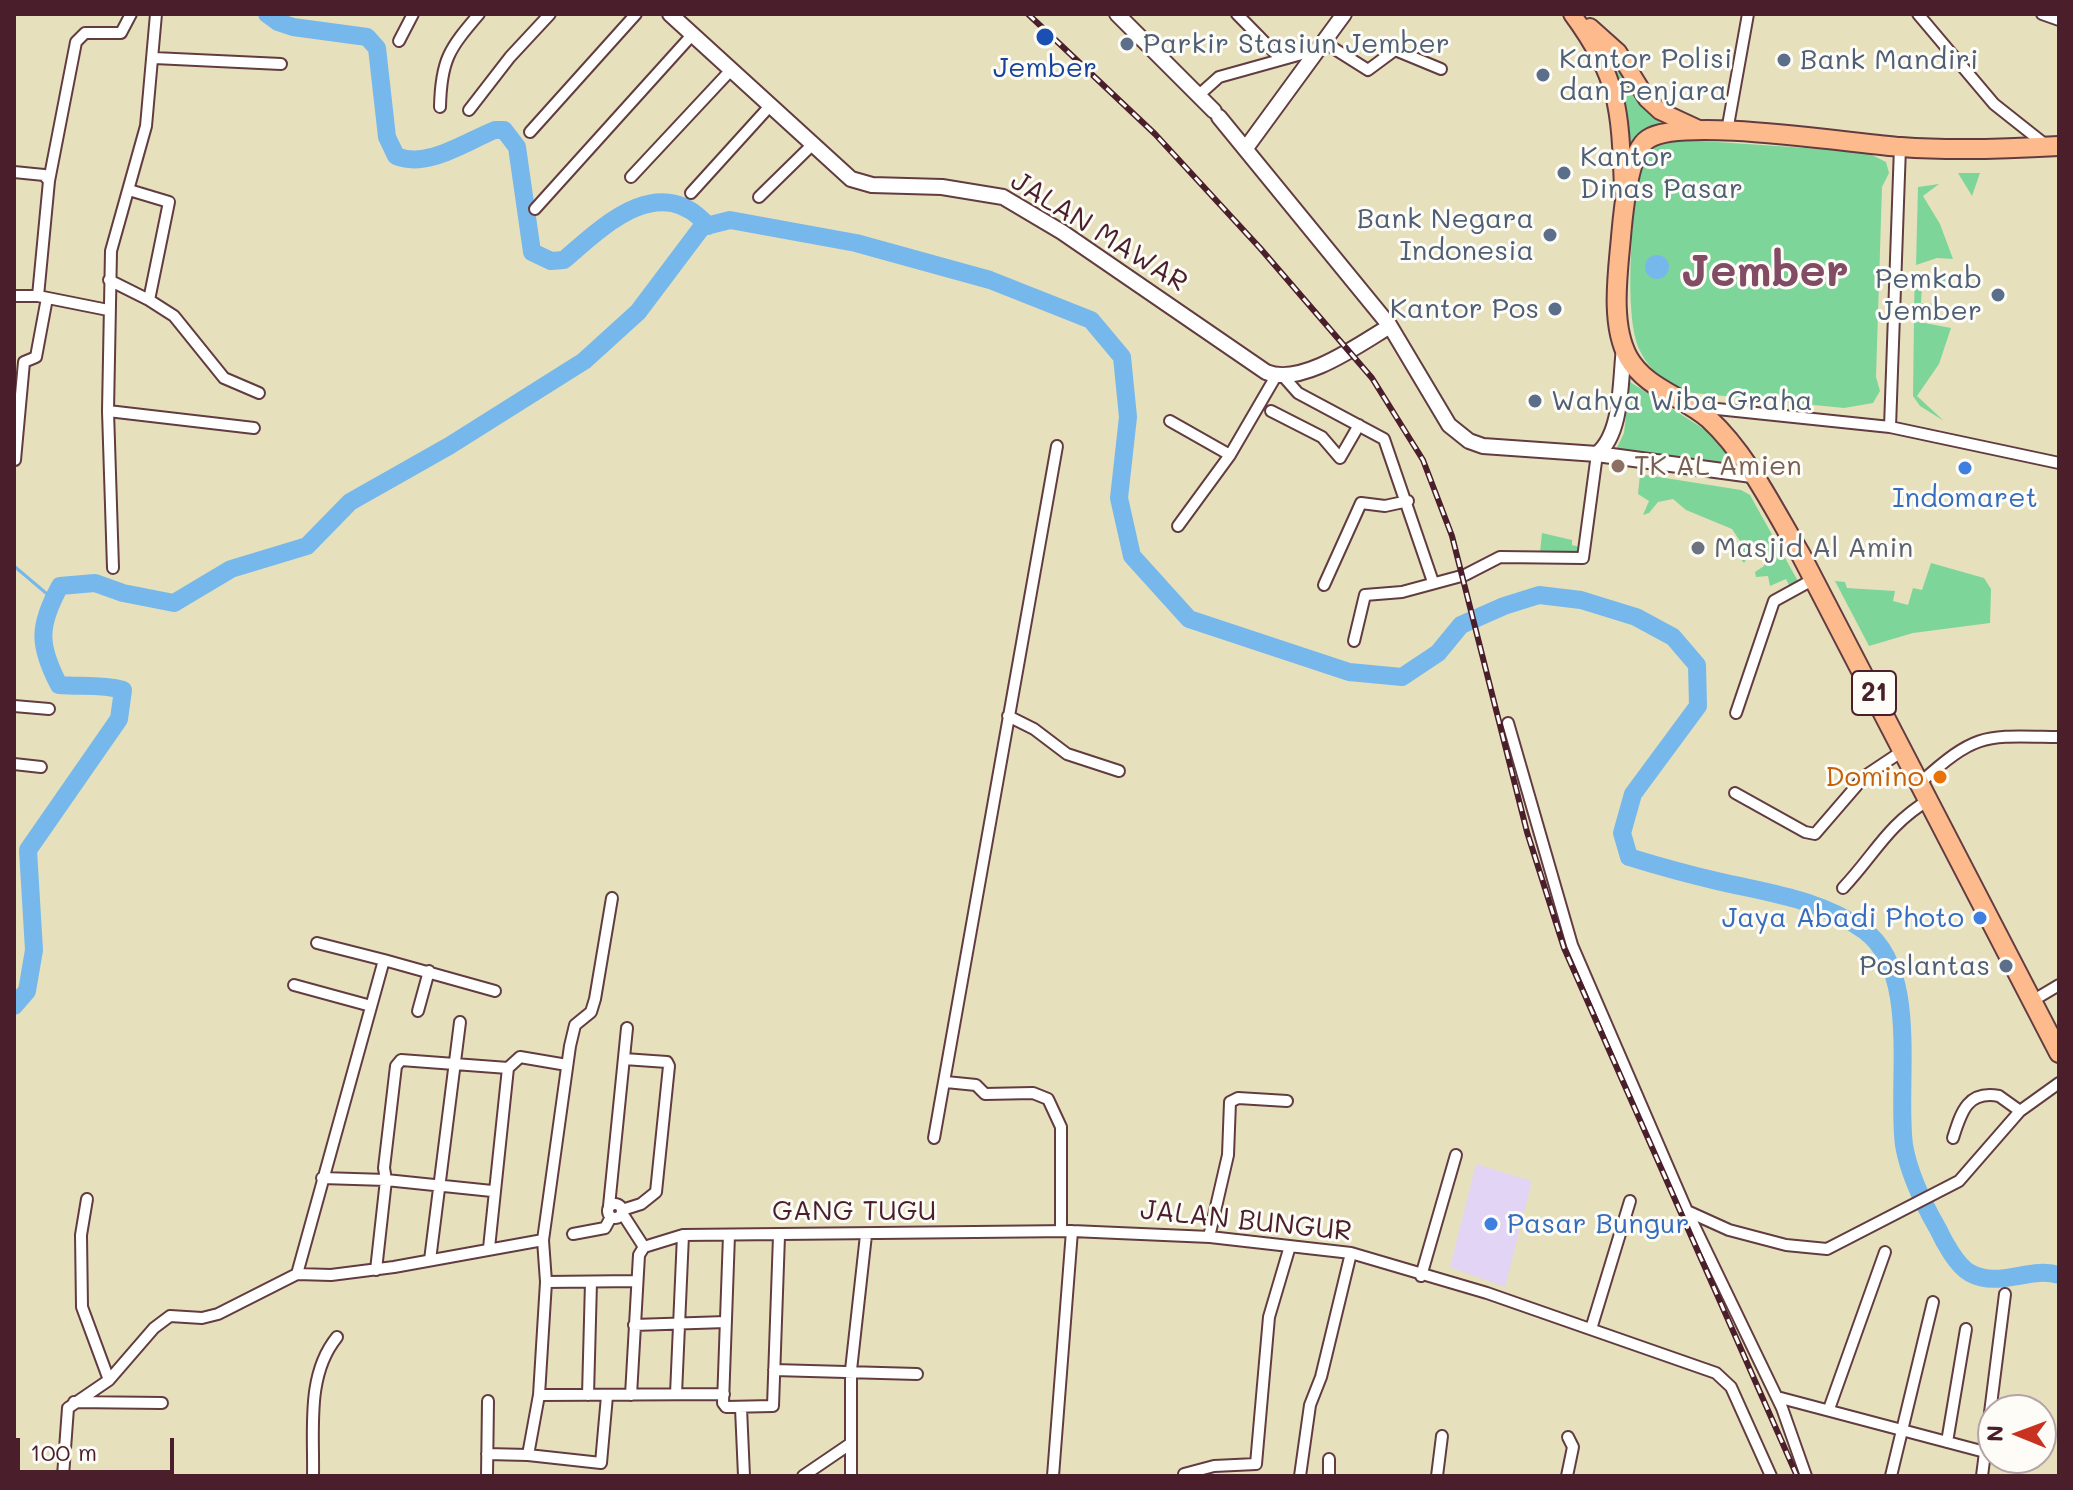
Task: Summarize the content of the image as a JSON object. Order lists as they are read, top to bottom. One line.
{"streets":{"highway":["21"],"street":["JALAN MAWAR","GANG TUGU","JALAN BUNGUR"]},"crossings":[["GANG TUGU","JALAN BUNGUR"]],"districts":["Jember"],"places":["Jember","Parkir Stasiun Jember","Bank Mandiri","Kantor Polisi dan Penjara","Kantor Dinas Pasar","Bank Negara Indonesia","Pemkab Jember","Kantor Pos","Wahya Wiba Graha","TK AL Amien","Indomaret","Masjid Al Amin","Domino","Jaya Abadi Photo","Poslantas","Pasar Bungur"],"scale_bar":"100 m","north":"left"}
